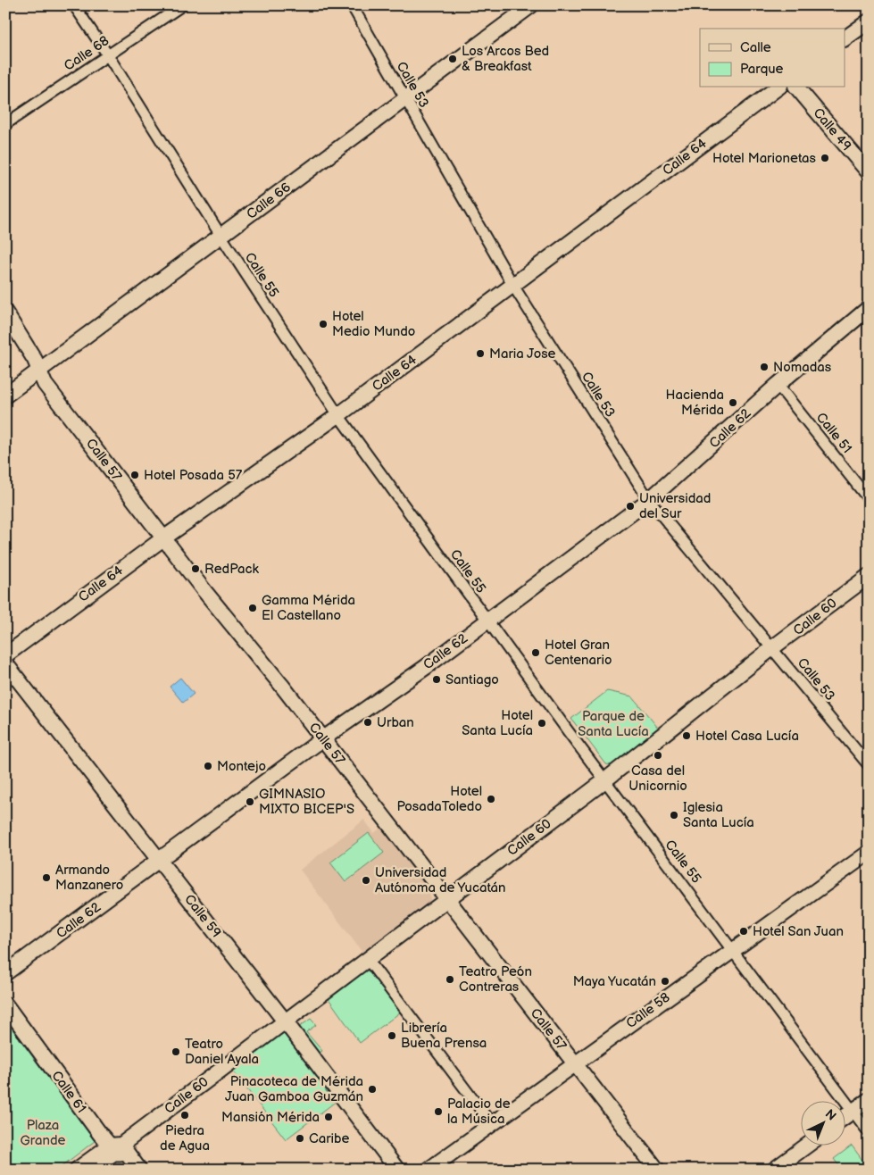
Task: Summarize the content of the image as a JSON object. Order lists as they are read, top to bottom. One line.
{"streets":{"main road":["Calle 49","Calle 64","Calle 66","Calle 62","Calle 57","Calle 60","Calle 59","Calle 58","Calle 61"],"street":["Calle 68","Calle 53","Calle 55","Calle 51"]},"crossings":[["Calle 68","Calle 55"],["Calle 53","Calle 64"],["Calle 53","Calle 66"],["Calle 53","Calle 62"],["Calle 53","Calle 60"],["Calle 64","Calle 55"],["Calle 64","Calle 57"],["Calle 66","Calle 55"],["Calle 66","Calle 57"],["Calle 55","Calle 62"],["Calle 55","Calle 60"],["Calle 55","Calle 58"],["Calle 62","Calle 51"],["Calle 62","Calle 57"],["Calle 62","Calle 59"],["Calle 57","Calle 60"],["Calle 57","Calle 58"],["Calle 60","Calle 59"],["Calle 60","Calle 61"]],"parks":["Parque de Santa Lucía","Plaza Grande"],"places":["Los Arcos Bed & Breakfast","Hotel Marionetas","Hotel Medio Mundo","Maria Jose","Nomadas","Hacienda Mérida","Hotel Posada 57","Universidad del Sur","RedPack","Gamma Mérida El Castellano","Hotel Gran Centenario","Santiago","Urban","Hotel Santa Lucía","Hotel Casa Lucía","Casa del Unicornio","Montejo","Hotel PosadaToledo","GIMNASIO MIXTO BICEP'S","Iglesia Santa Lucía","Armando Manzanero","Universidad Autónoma de Yucatán","Hotel San Juan","Teatro Peón Contreras","Maya Yucatán","Librería Buena Prensa","Teatro Daniel Ayala","Pinacoteca de Mérida Juan Gamboa Guzmán","Palacio de la Música","Piedra de Agua","Mansión Mérida","Caribe"],"legend":["Calle","Parque"],"north":"top right"}
